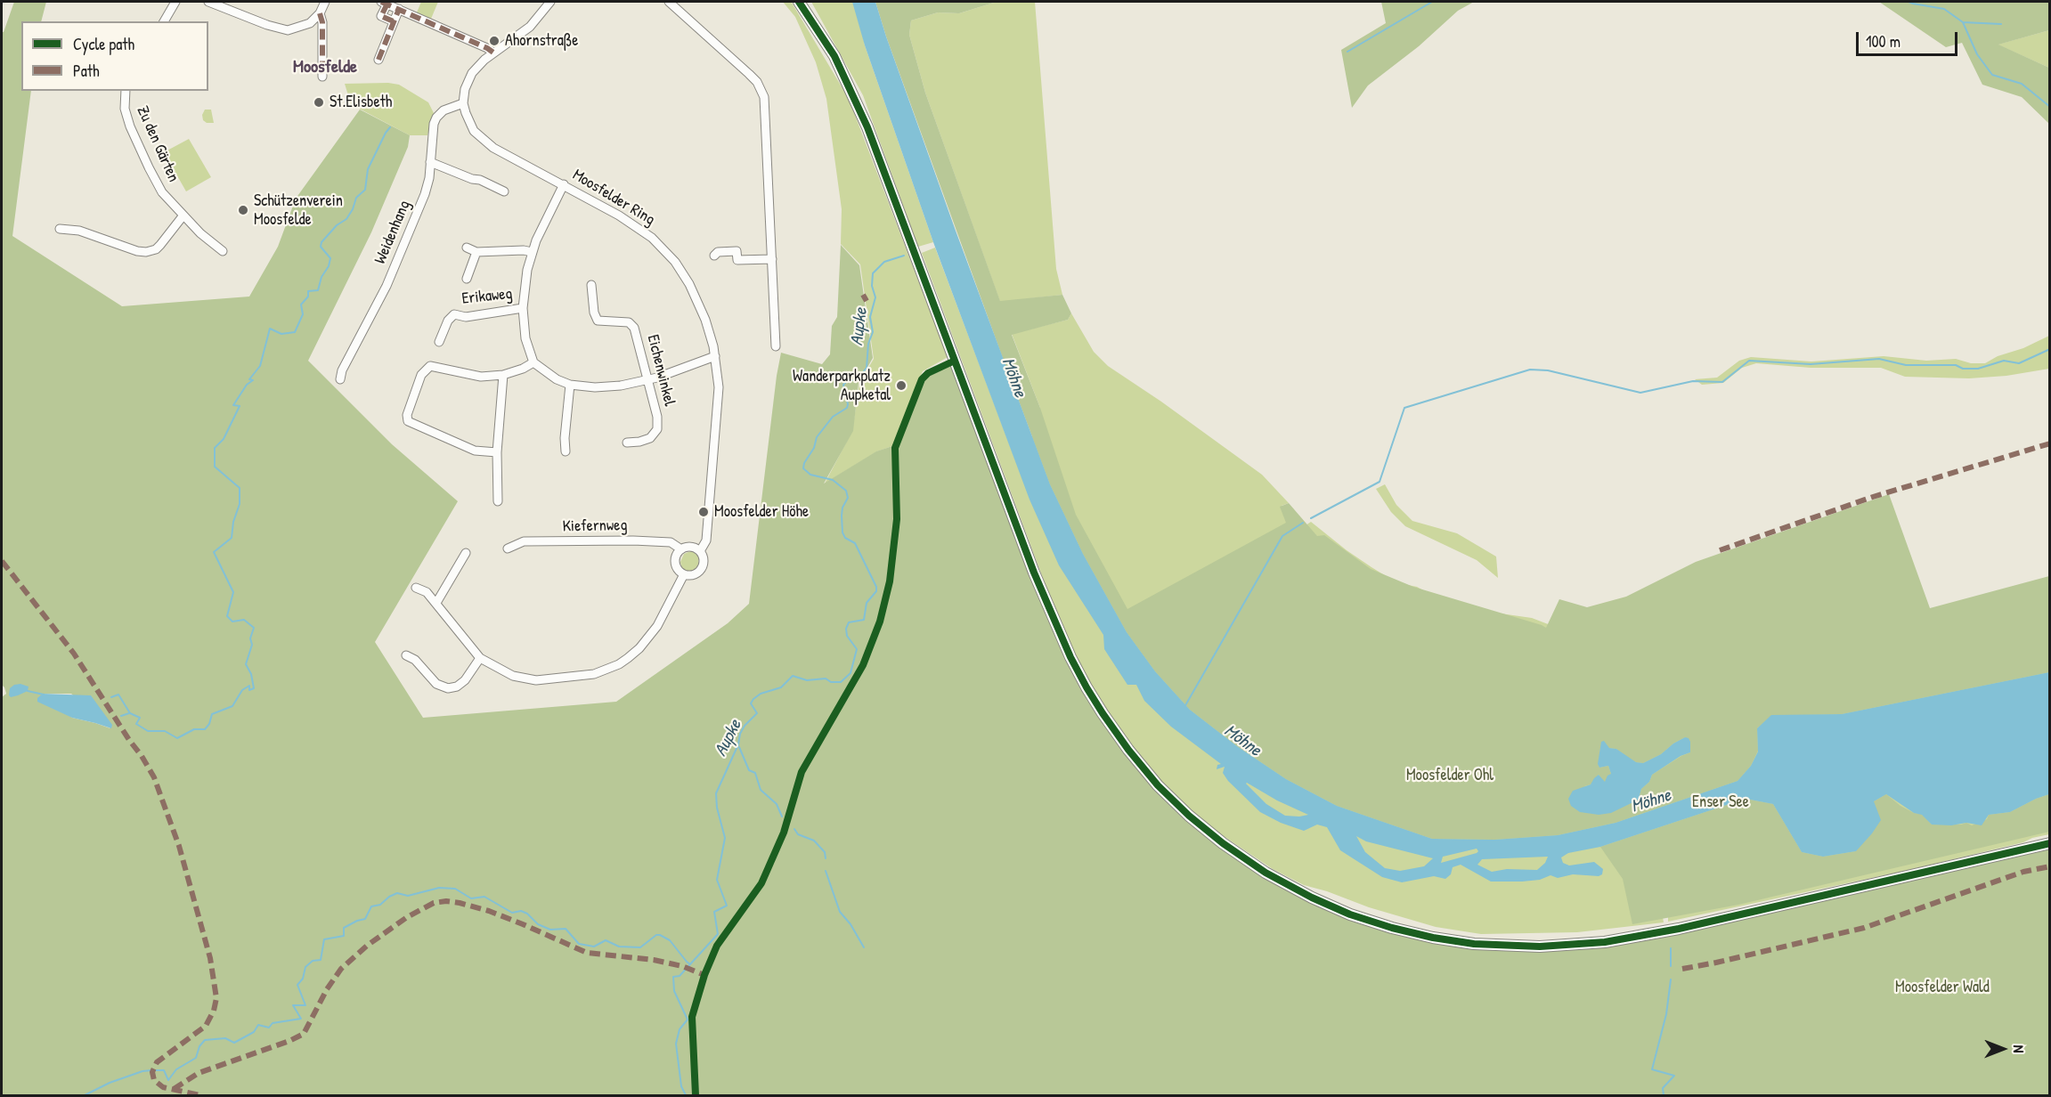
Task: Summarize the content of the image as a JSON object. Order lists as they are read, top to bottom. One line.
{"streets":{"street":["Zu den Gärten","Moosfelder Ring","Weidenhang","Erikaweg","Eichenwinkel","Kiefernweg"]},"crossings":[["Moosfelder Ring","Weidenhang"],["Moosfelder Ring","Kiefernweg"]],"districts":["Moosfelde"],"water":["Aupke","Möhne"],"parks":["Moosfelder Ohl","Enser See","Moosfelder Wald"],"places":["Ahornstraße","St.Elisbeth","Schützenverein Moosfelde","Wanderparkplatz Aupketal","Moosfelder Höhe"],"legend":["Cycle path","Path"],"scale_bar":"100 m","north":"right"}
